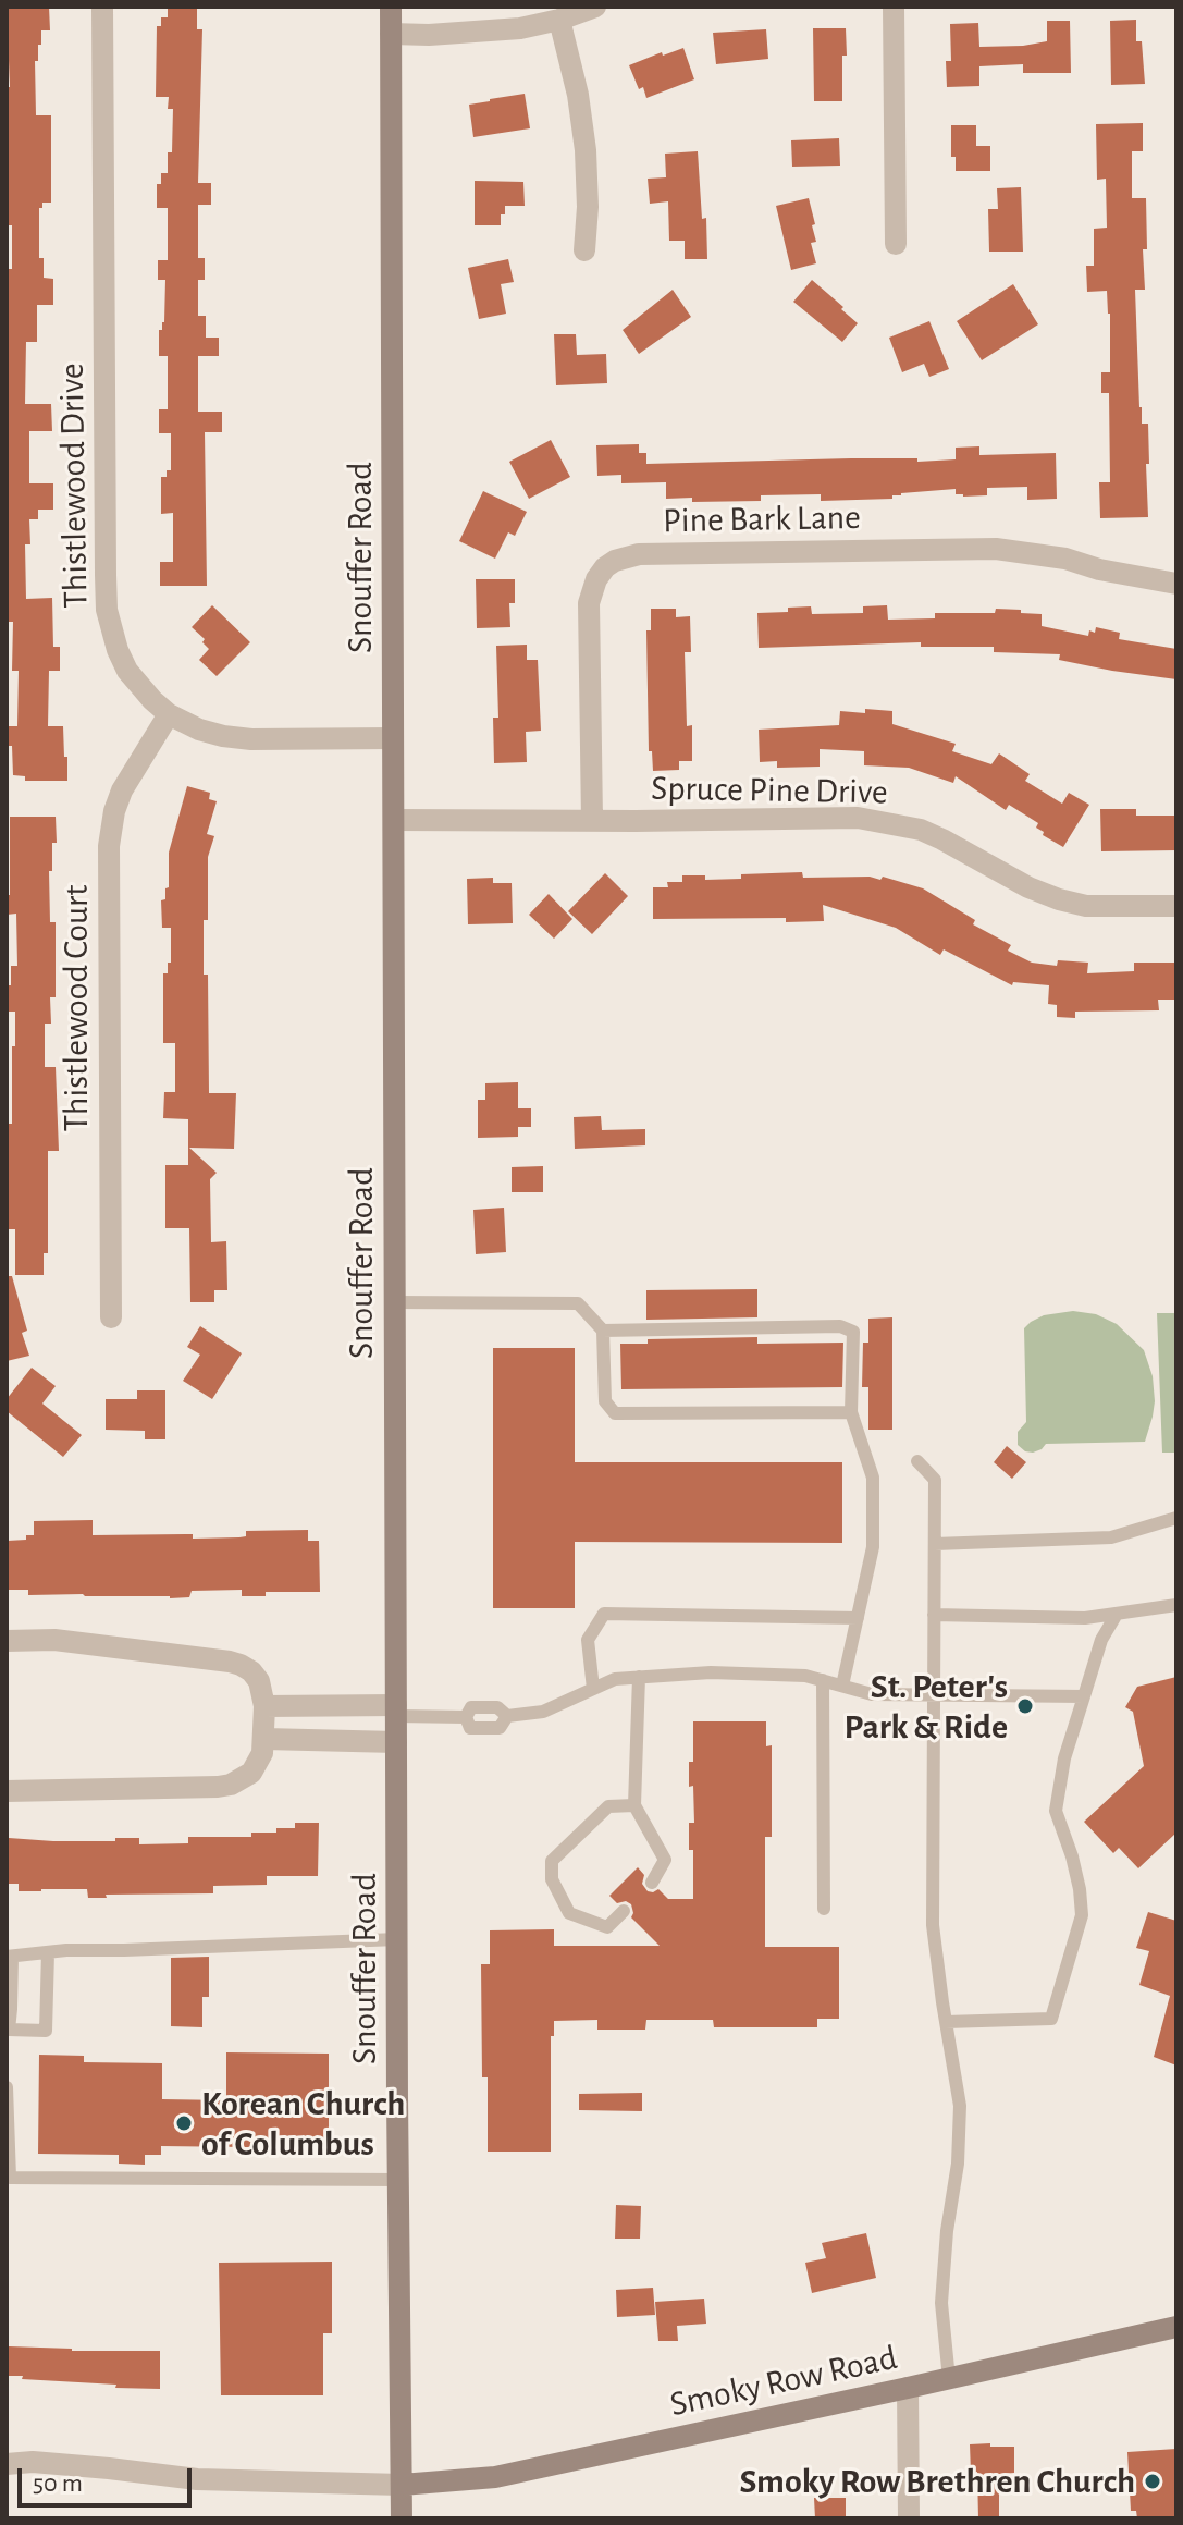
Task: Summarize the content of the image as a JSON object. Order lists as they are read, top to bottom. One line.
{"streets":{"main road":["Snouffer Road","Smoky Row Road"],"street":["Thistlewood Drive","Pine Bark Lane","Spruce Pine Drive","Thistlewood Court"]},"crossings":[["Thistlewood Drive","Snouffer Road"],["Thistlewood Drive","Thistlewood Court"],["Pine Bark Lane","Spruce Pine Drive"],["Snouffer Road","Spruce Pine Drive"],["Snouffer Road","Smoky Row Road"]],"places":["St. Peter's Park & Ride","Korean Church of Columbus","Smoky Row Brethren Church"],"scale_bar":"50 m"}
